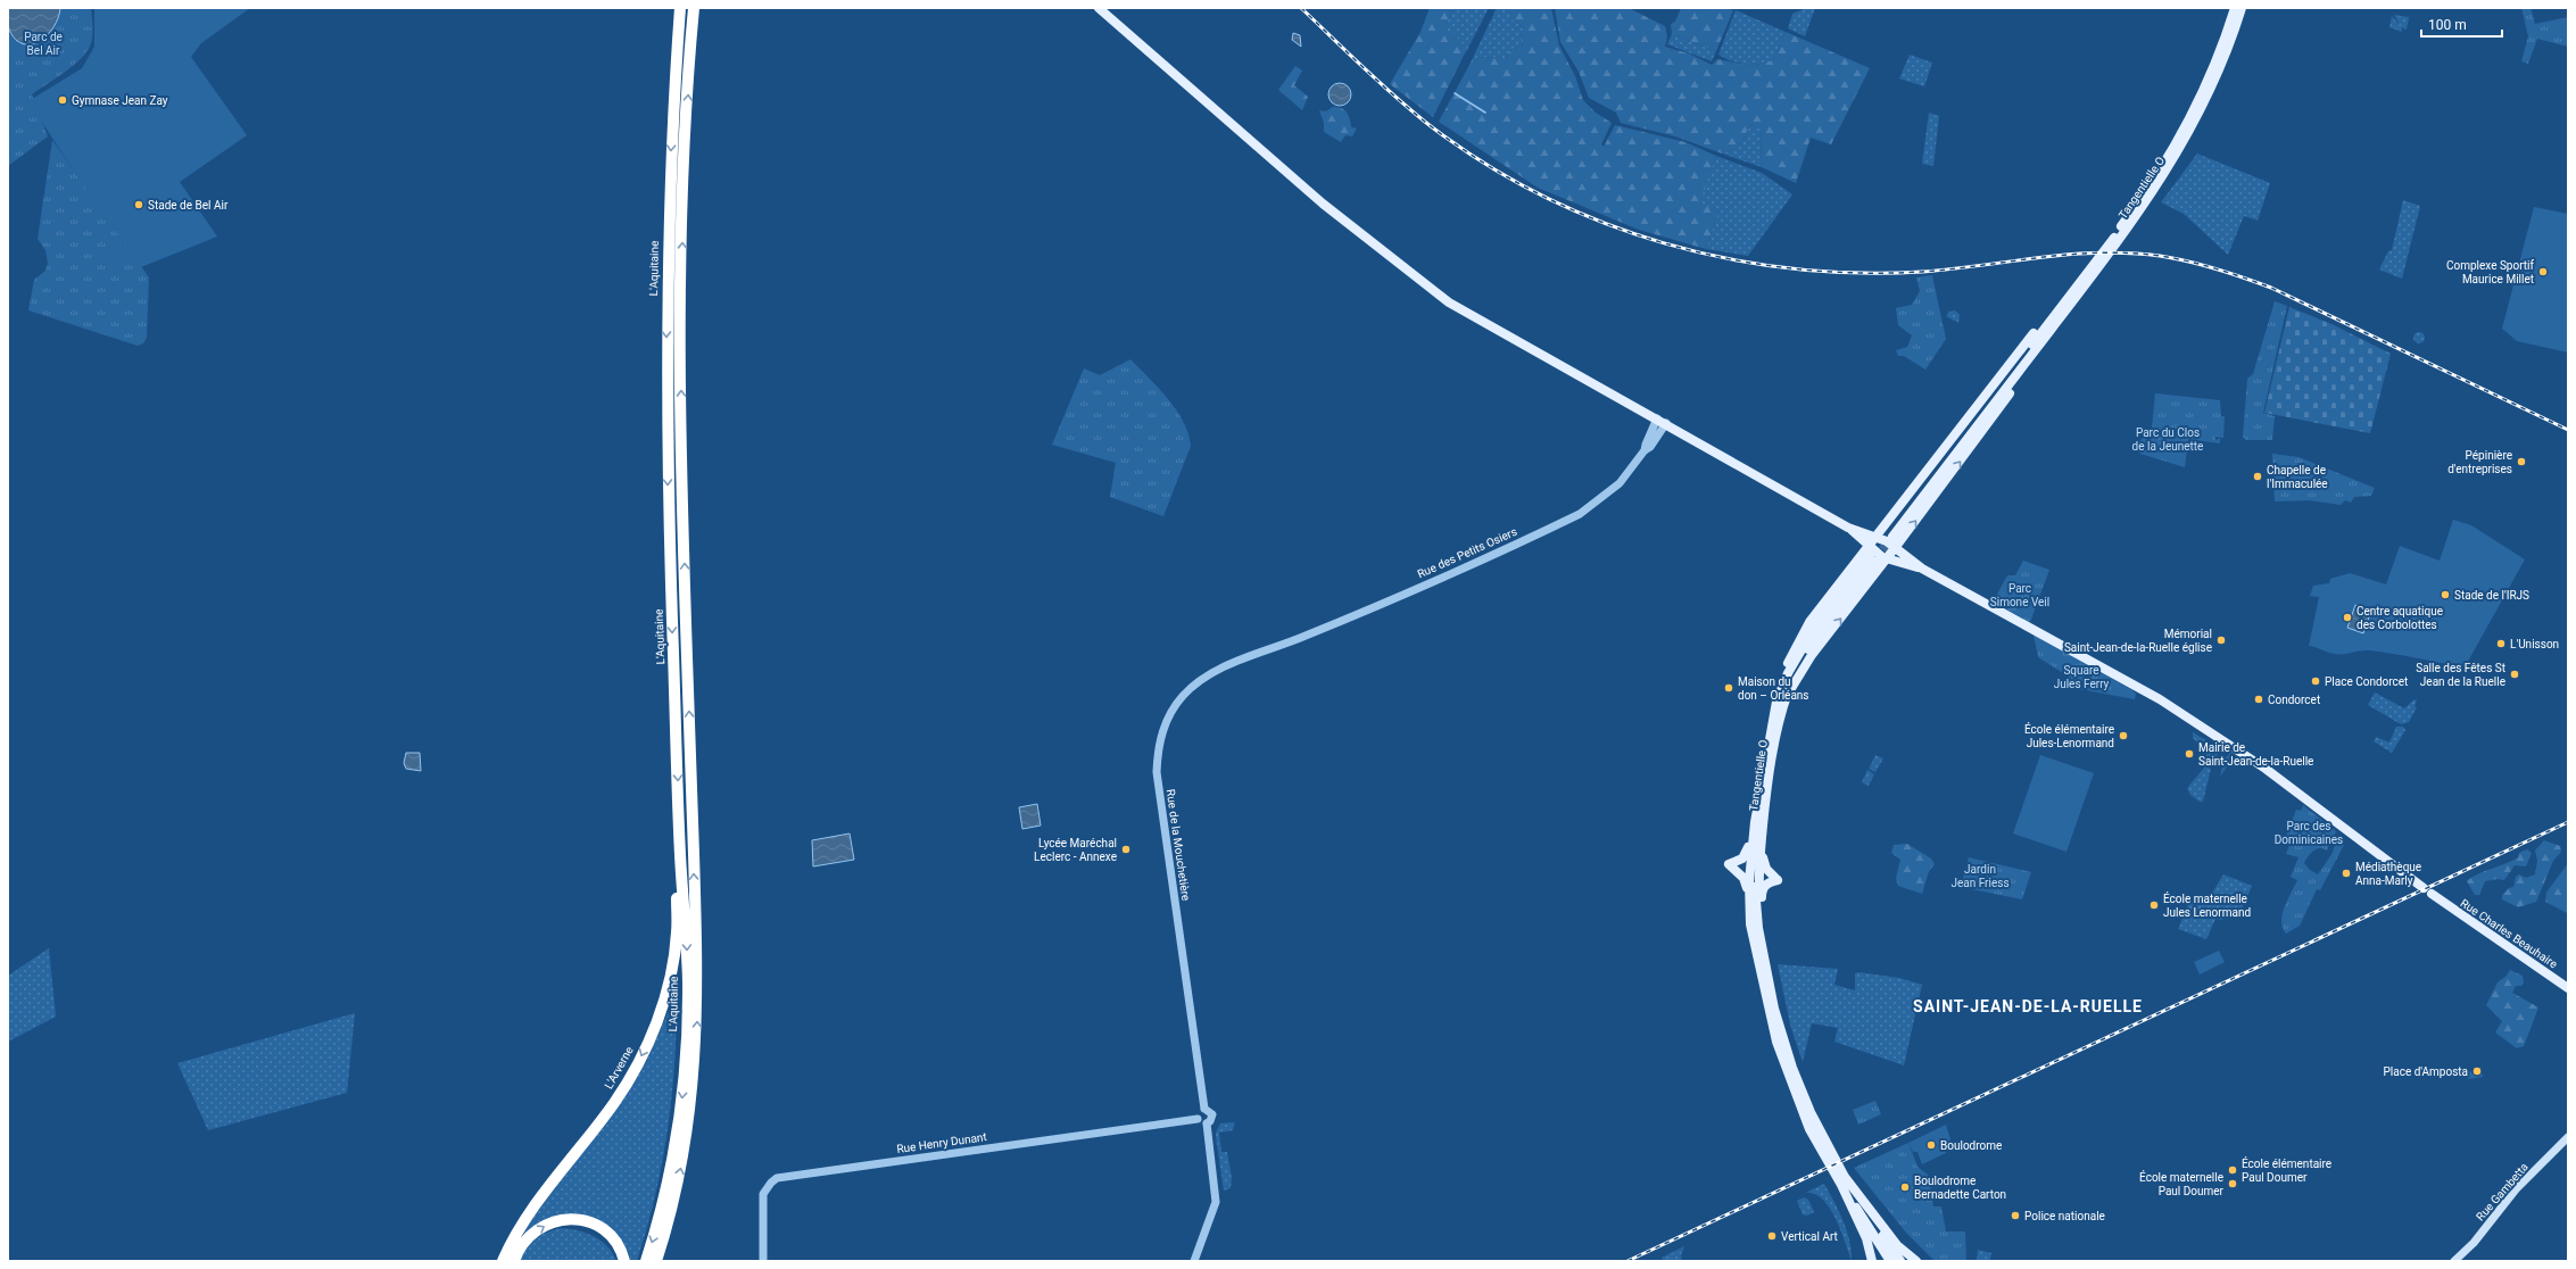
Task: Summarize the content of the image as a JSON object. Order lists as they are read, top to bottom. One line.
{"streets":{"highway":["L'Aquitaine","L'Arverne"],"main road":["Tangentielle O","Rue Charles Beauhaire","Rue Gambetta"],"street":["Rue des Petits Osiers","Rue de la Mouchetière","Rue Henry Dunant"]},"crossings":[["L'Aquitaine","L'Arverne"],["Rue des Petits Osiers","Rue de la Mouchetière"],["Rue de la Mouchetière","Rue Henry Dunant"]],"one_way":["L'Arverne"],"districts":["SAINT-JEAN-DE-LA-RUELLE"],"parks":["Parc de Bel Air","Parc du Clos de la Jeunette","Parc Simone Veil","Square Jules Ferry","Parc des Dominicaines","Jardin Jean Friess"],"places":["Gymnase Jean Zay","Stade de Bel Air","Complexe Sportif Maurice Millet","Pépinière d'entreprises","Chapelle de l'Immaculée","Stade de l'IRJS","Centre aquatique des Corbolottes","Mémorial Saint-Jean-de-la-Ruelle église","L'Unisson","Salle des Fêtes St Jean de la Ruelle","Place Condorcet","Maison du don – Orléans","Condorcet","École élémentaire Jules-Lenormand","Mairie de Saint-Jean-de-la-Ruelle","Lycée Maréchal Leclerc - Annexe","Médiathèque Anna-Marly","École maternelle Jules Lenormand","Place d'Amposta","Boulodrome","École élémentaire Paul Doumer","École maternelle Paul Doumer","Boulodrome Bernadette Carton","Police nationale","Vertical Art"],"scale_bar":"100 m"}
